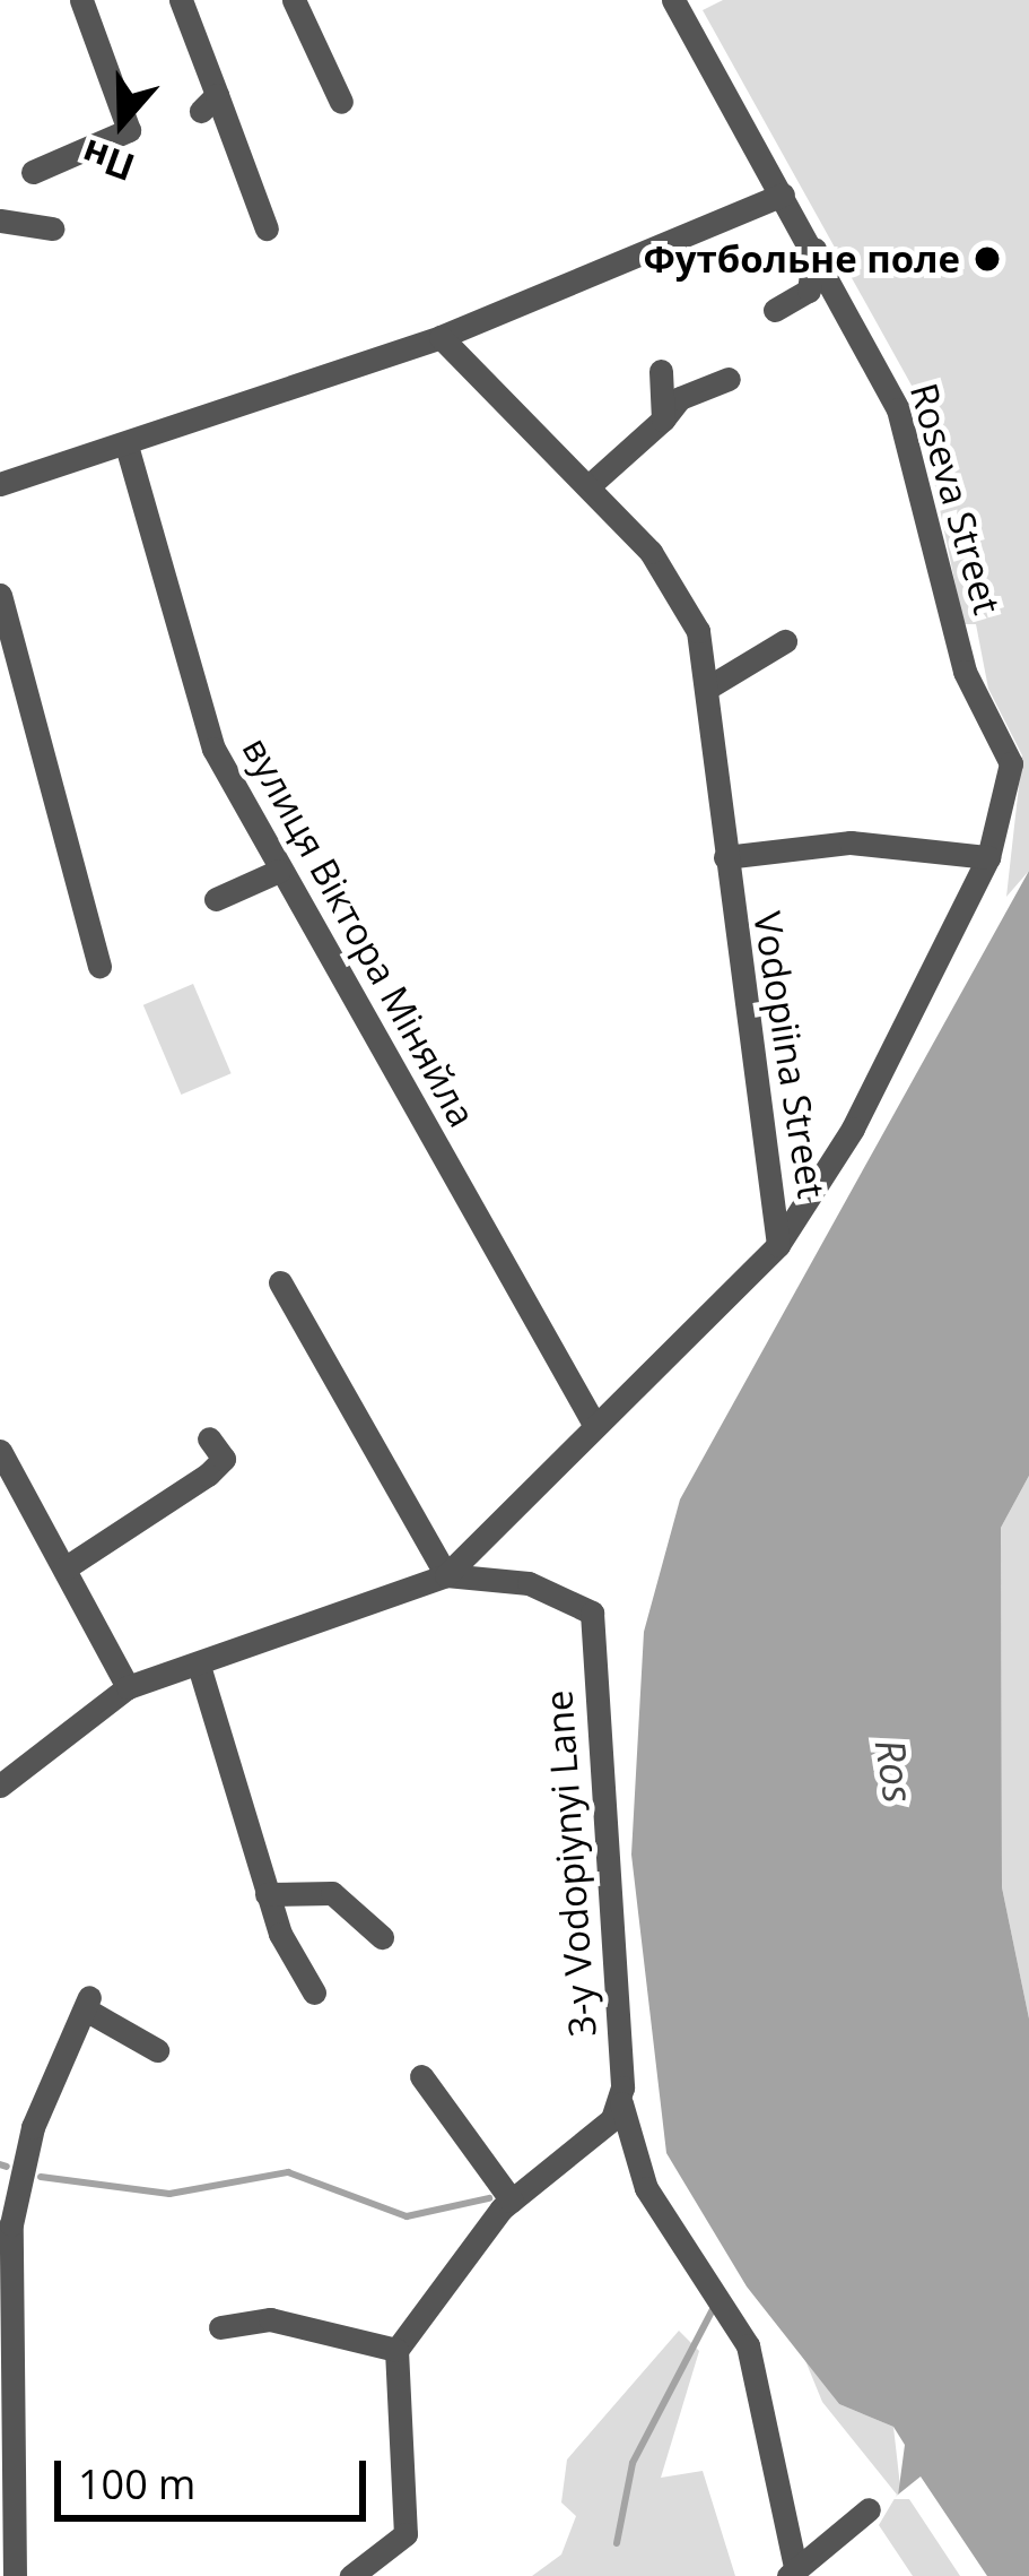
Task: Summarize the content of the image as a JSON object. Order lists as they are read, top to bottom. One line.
{"streets":{"street":["Roseva Street","вулиця Віктора Міняйла","Vodopiina Street","3-y Vodopiynyi Lane"]},"crossings":[["Roseva Street","Vodopiina Street"],["вулиця Віктора Міняйла","Vodopiina Street"],["Vodopiina Street","3-y Vodopiynyi Lane"]],"water":["Ros"],"places":["Футбольне поле"],"scale_bar":"100 m","north":"bottom"}
